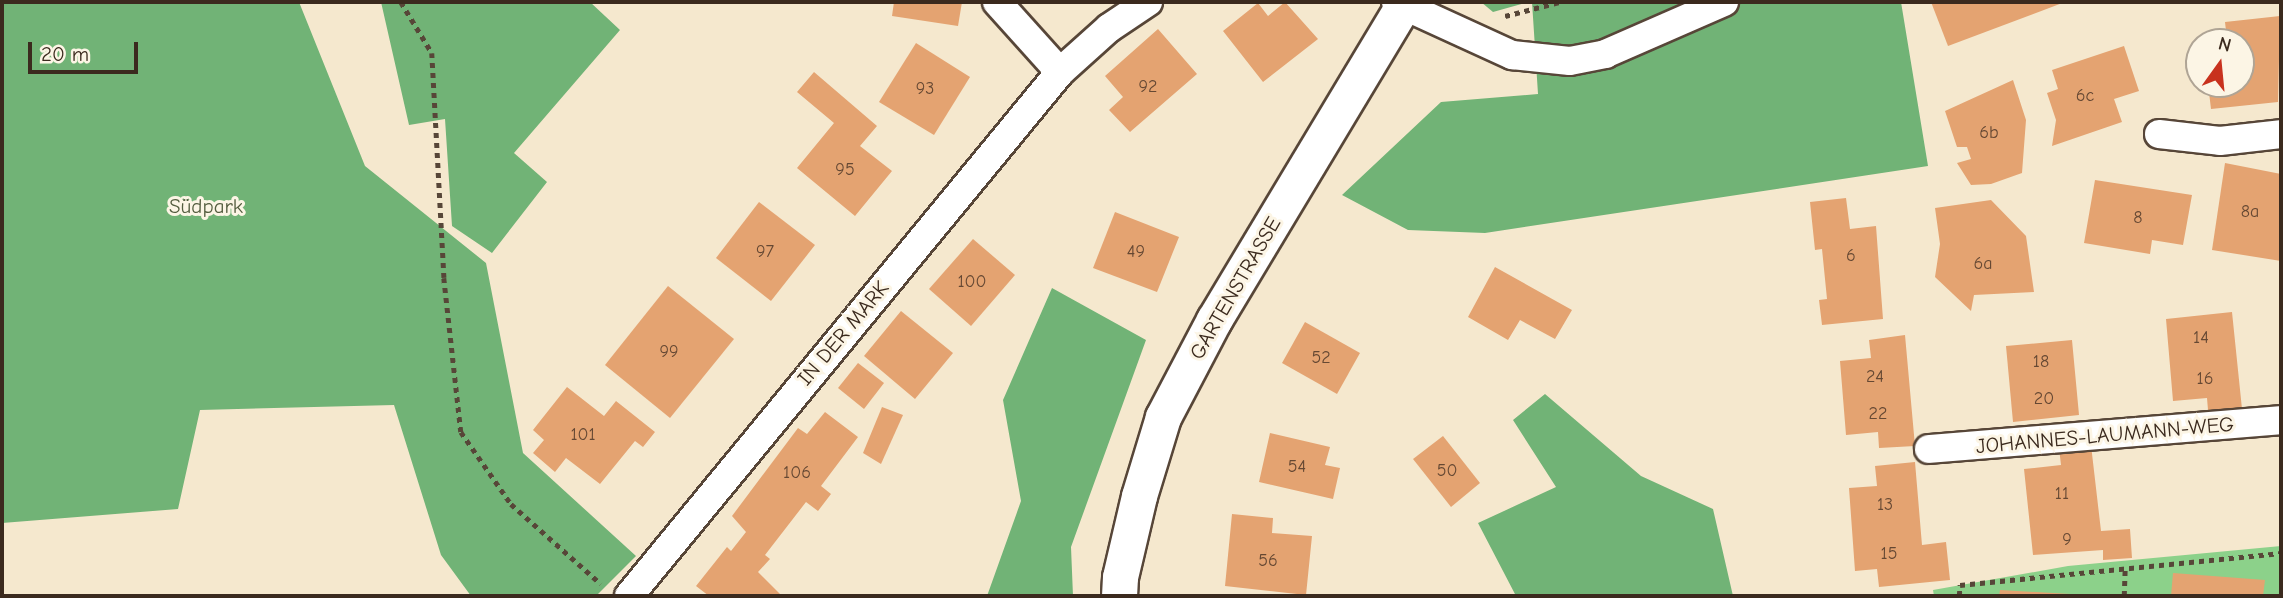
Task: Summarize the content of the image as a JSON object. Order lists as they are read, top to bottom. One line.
{"streets":{"street":["GARTENSTRASSE","IN DER MARK","JOHANNES-LAUMANN-WEG"]},"parks":["Südpark"],"house_numbers":["92","93","6c","6b","95","8a","8","97","49","6","6a","100","14","99","52","18","24","16","20","22","101","54","50","106","11","13","9","15","56"],"scale_bar":"20 m","north":"top"}
